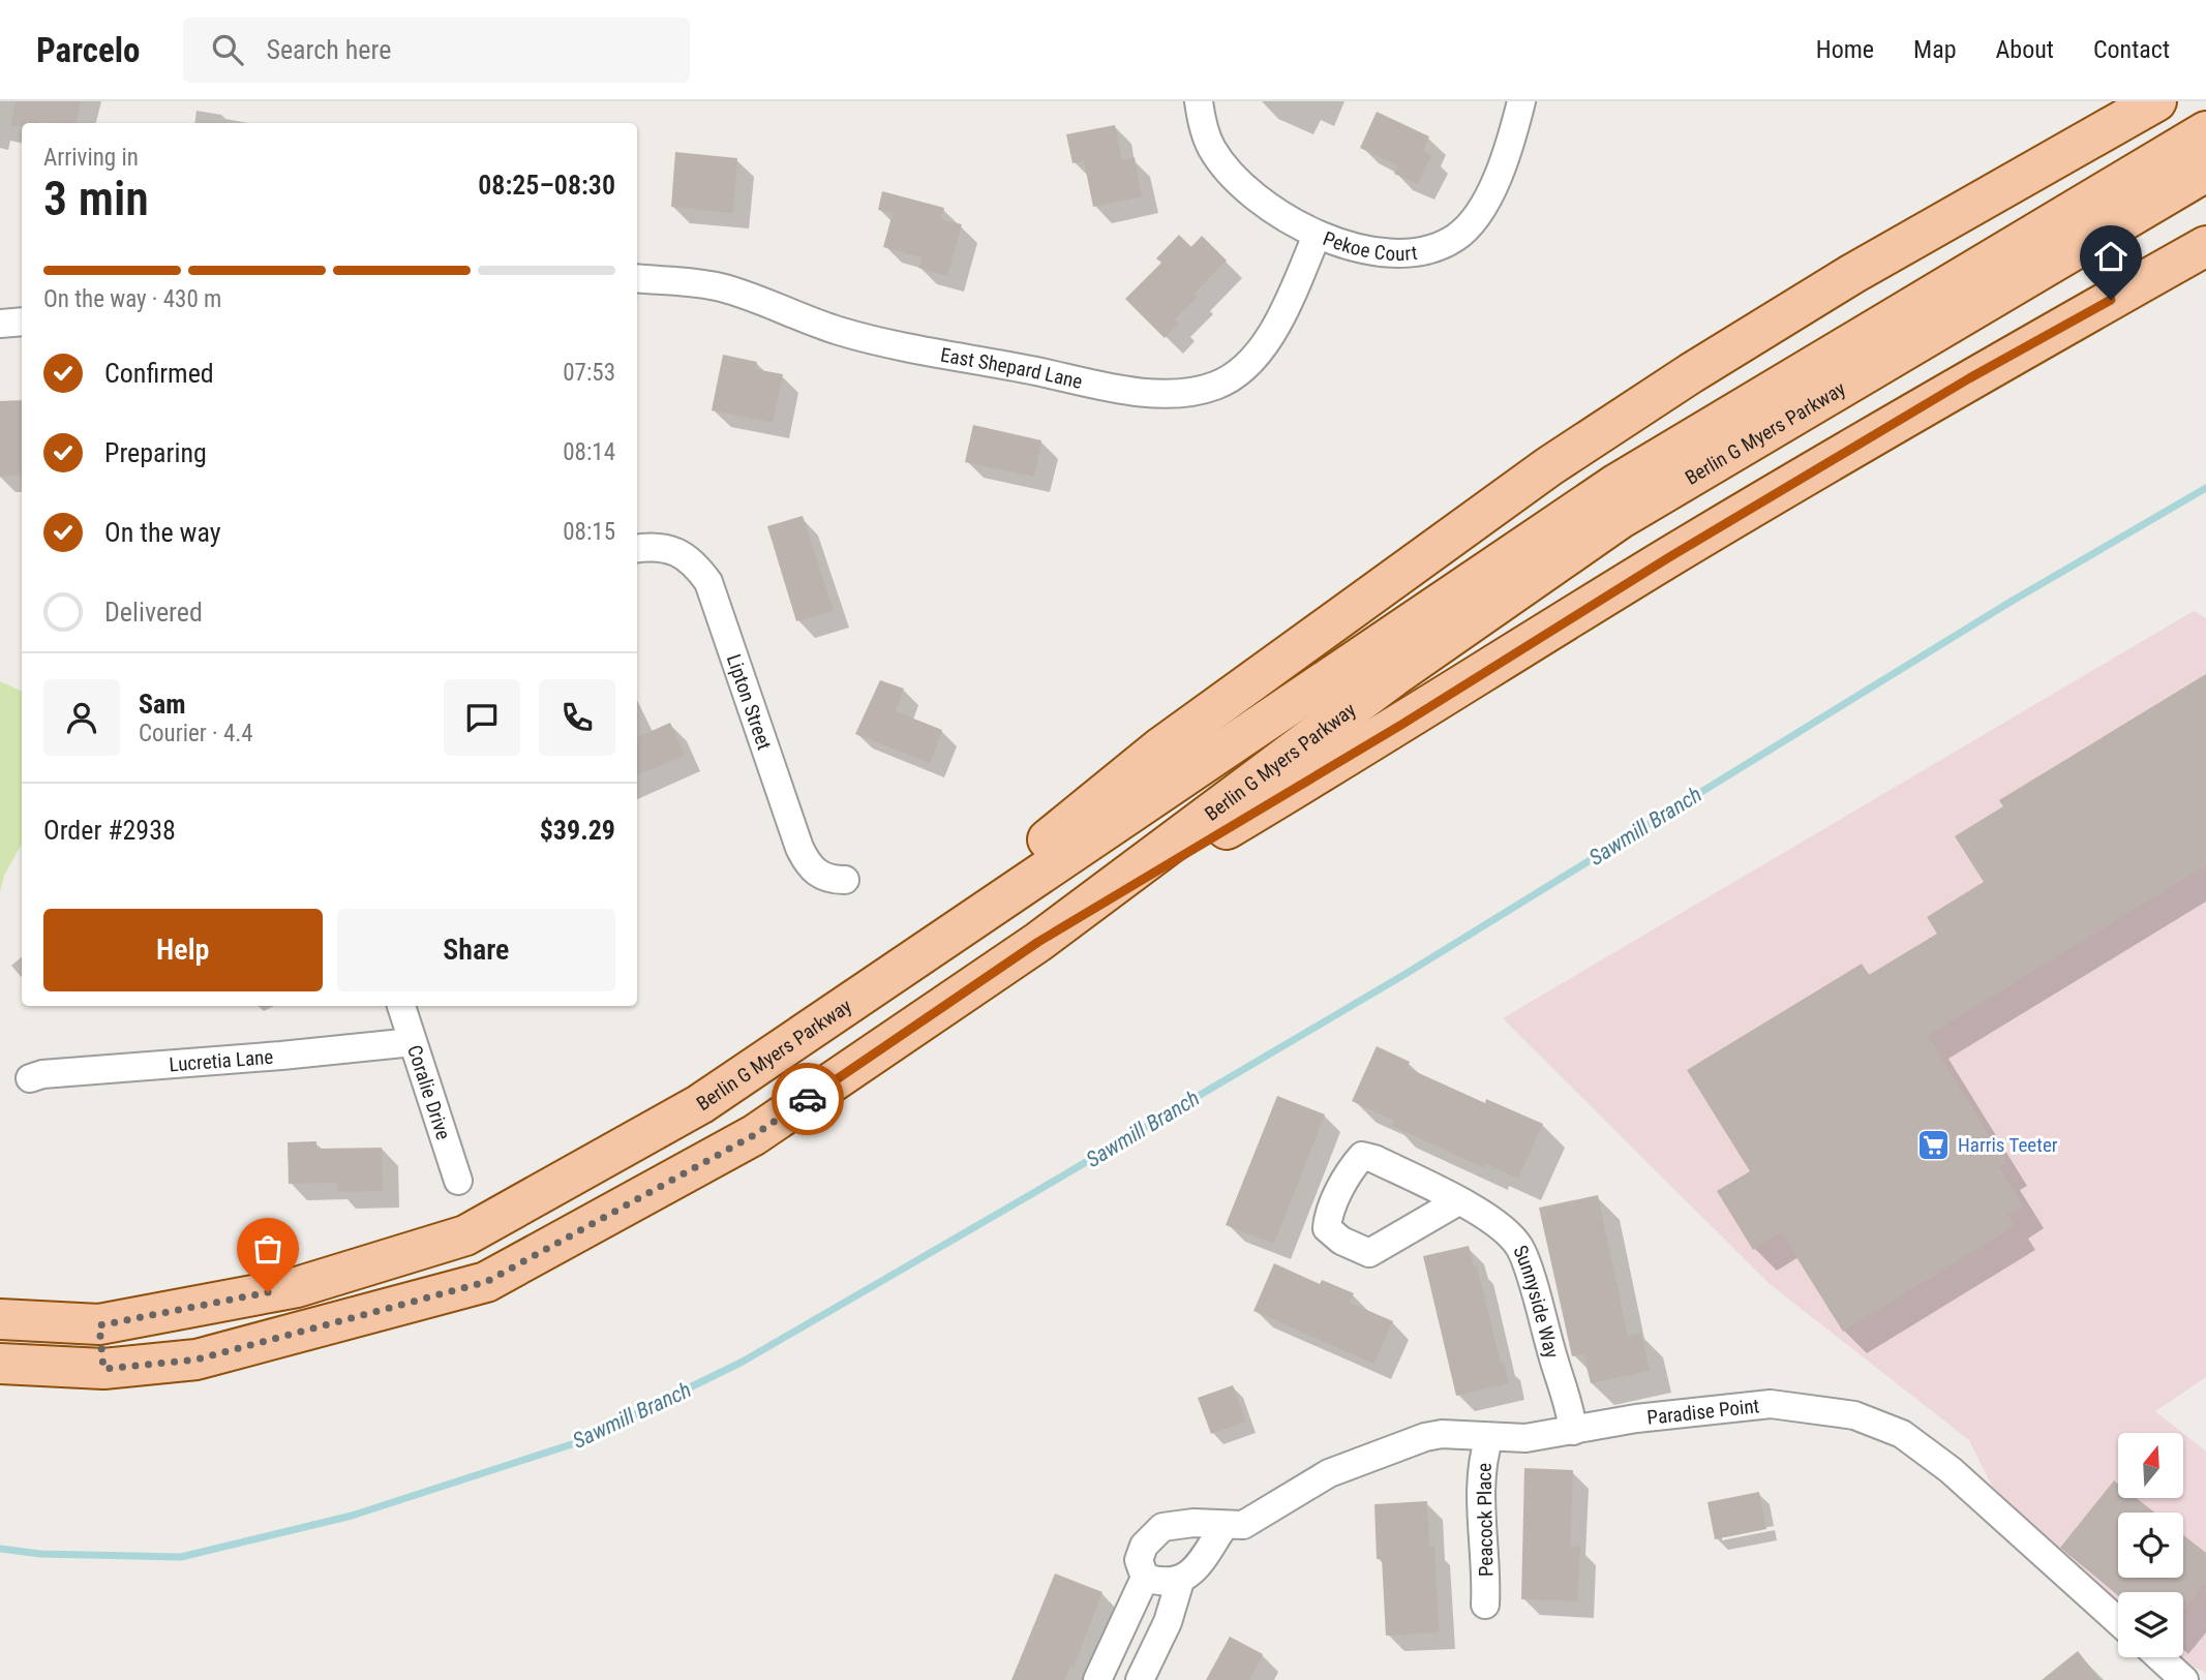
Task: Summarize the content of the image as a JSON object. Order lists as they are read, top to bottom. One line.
{"streets":{"main road":["Berlin G Myers Parkway"],"street":["Pekoe Court","East Shepard Lane","Lipton Street","Lucretia Lane","Coralie Drive","Sunnyside Way","Paradise Point","Peacock Place"]},"crossings":[["Pekoe Court","East Shepard Lane"],["Lucretia Lane","Coralie Drive"],["Sunnyside Way","Paradise Point"],["Paradise Point","Peacock Place"]],"water":["Sawmill Branch"],"places":{"supermarket":["Harris Teeter"]},"north":"top","page":{"header":"Parcelo","search":"Search here","nav":["Home","Map","About","Contact"],"heading":["3 min","Arriving in","08:25–08:30"],"panel":["Sam","Courier · 4.4","Order #2938","$39.29"],"bar":"On the way · 430 m","list":[["Confirmed","07:53"],["Preparing","08:14"],["On the way","08:15"],"Delivered"],"buttons":["Help","Share"]}}
